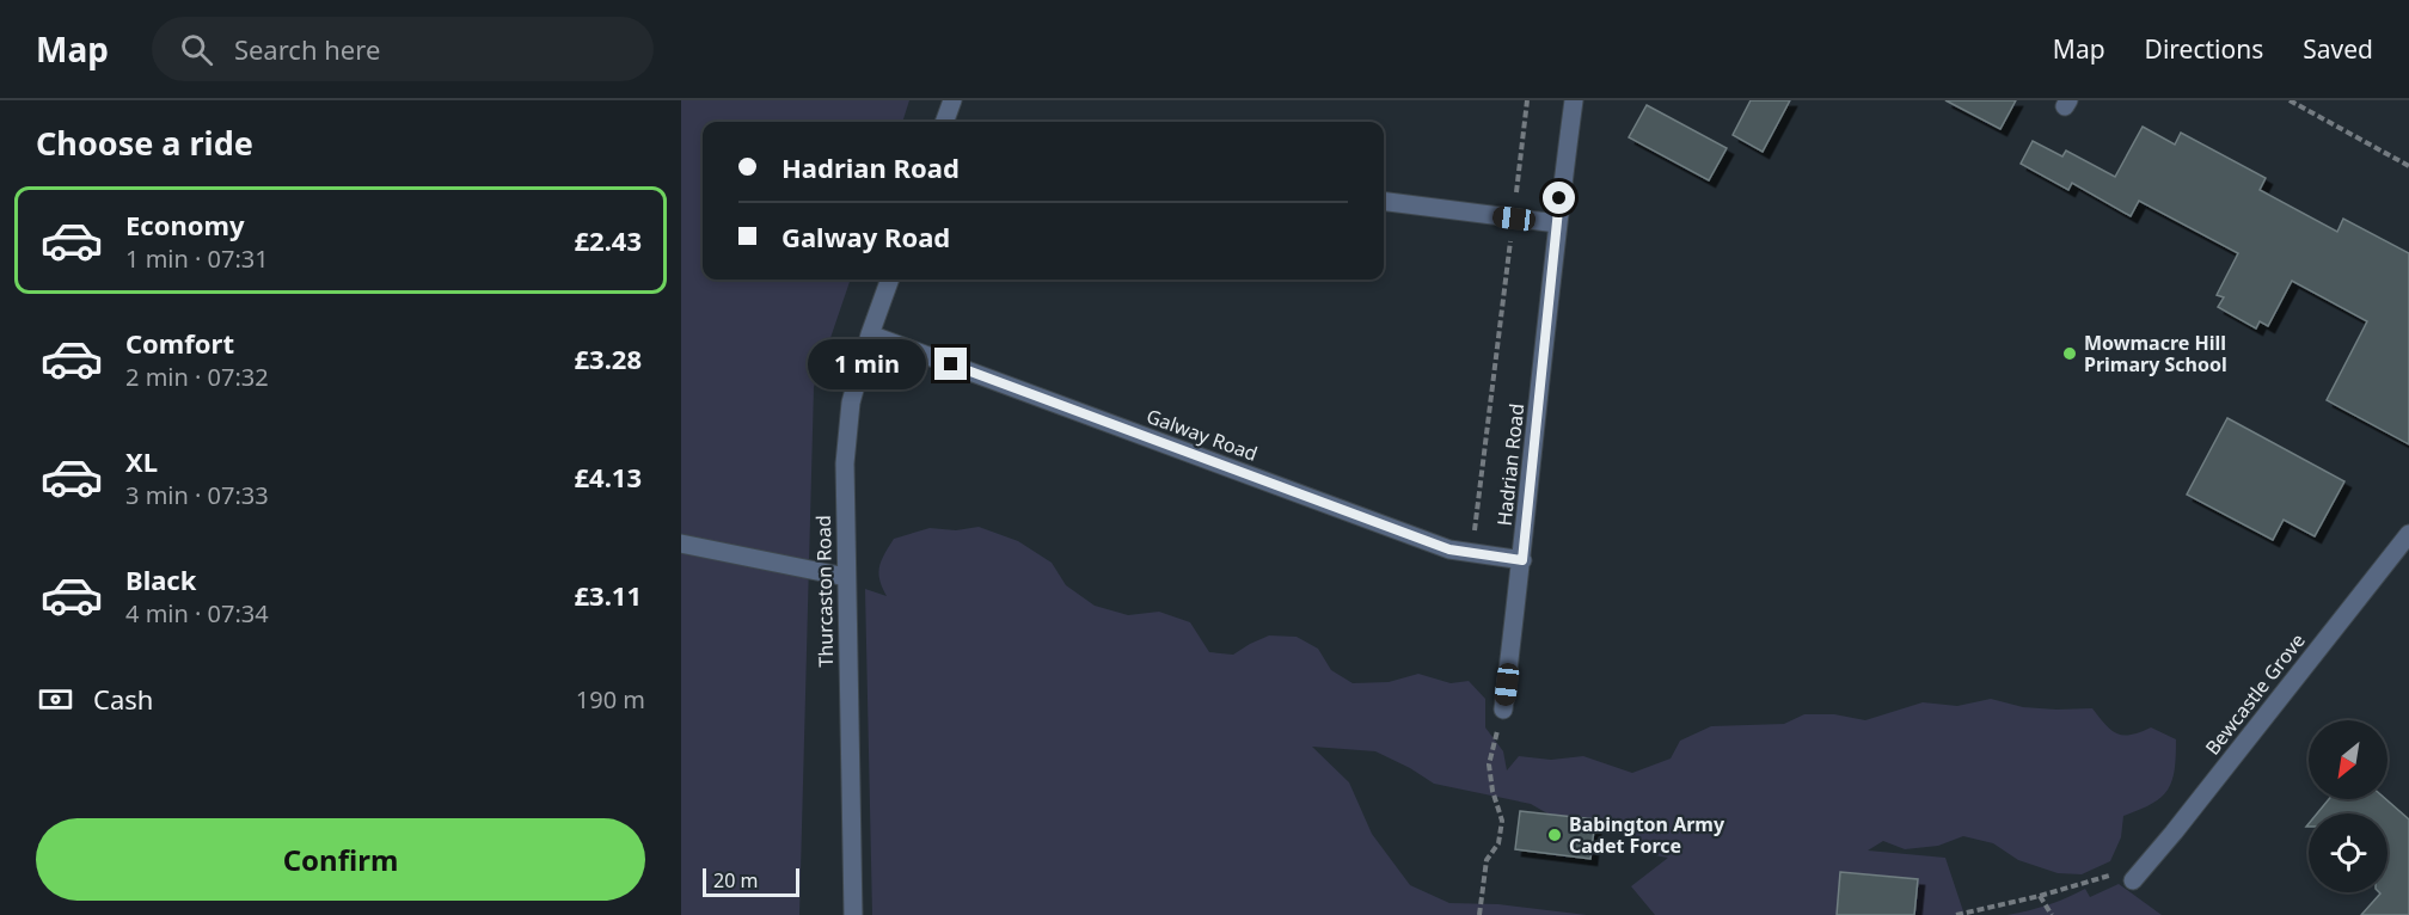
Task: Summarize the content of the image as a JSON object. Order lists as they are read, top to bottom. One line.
{"streets":{"street":["Galway Road","Hadrian Road","Thurcaston Road","Bewcastle Grove"]},"crossings":[["Galway Road","Hadrian Road"],["Galway Road","Thurcaston Road"]],"places":["Mowmacre Hill Primary School","Babington Army Cadet Force"],"scale_bar":"20 m","north":"bottom left","page":{"header":"Map","search":"Search here","nav":["Map","Directions","Saved"],"heading":"Choose a ride","banner":["Hadrian Road","Galway Road"],"list":[{"name":"Economy","note":"1 min · 07:31","value":"£2.43"},{"name":"Comfort","note":"2 min · 07:32","value":"£3.28"},{"name":"XL","note":"3 min · 07:33","value":"£4.13"},{"name":"Black","note":"4 min · 07:34","value":"£3.11"}],"bubble":"1 min","pay":["Cash","190 m"],"buttons":"Confirm","scale":"20 m"}}
